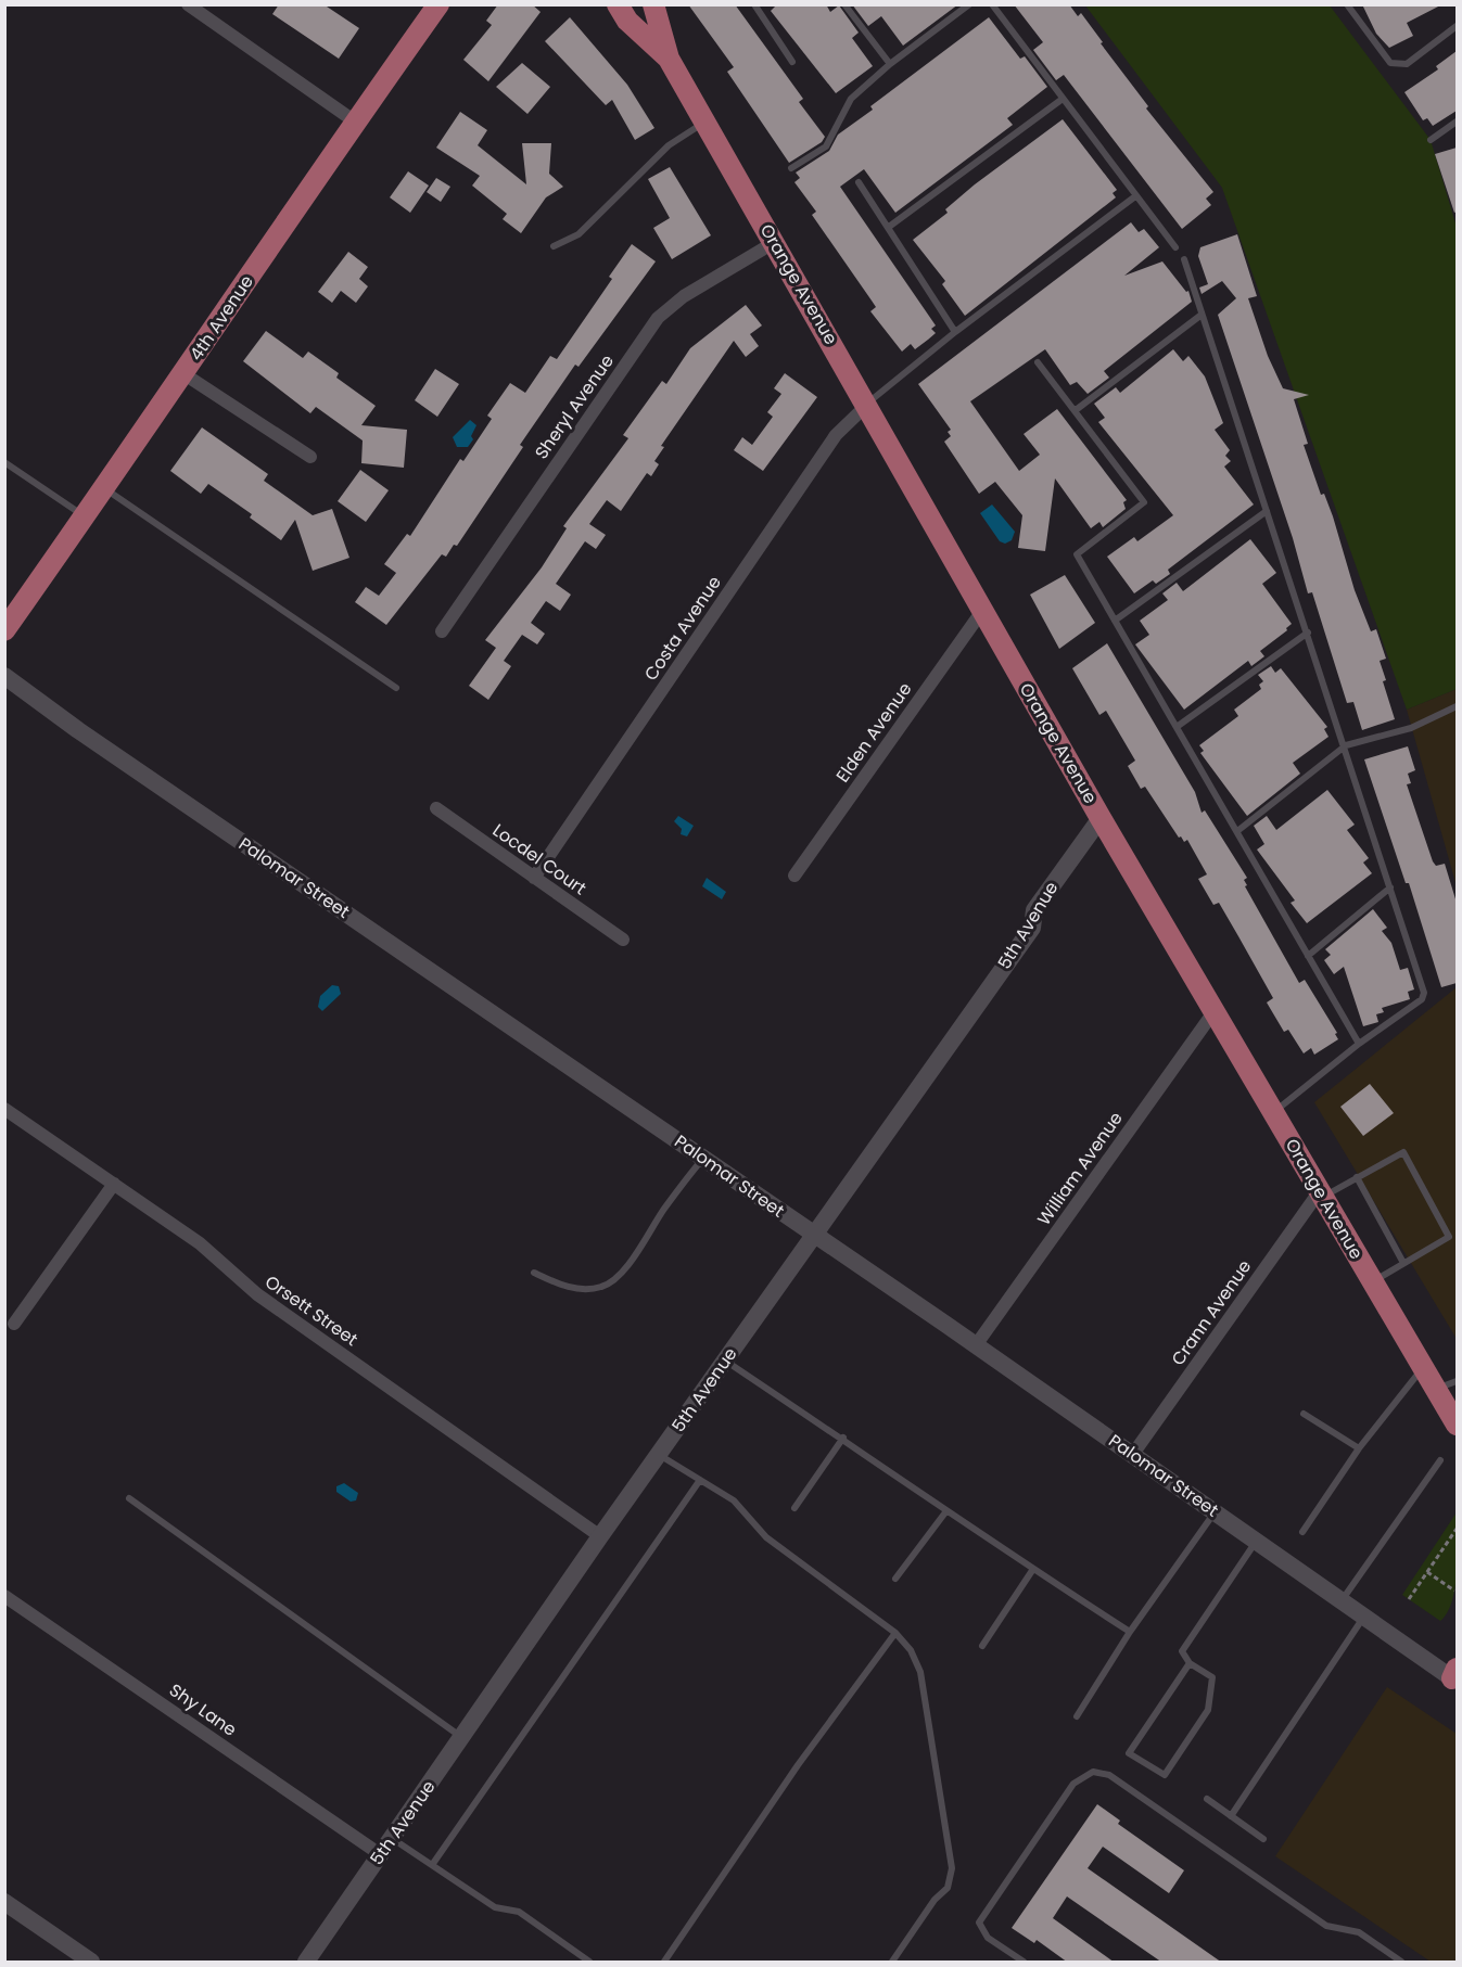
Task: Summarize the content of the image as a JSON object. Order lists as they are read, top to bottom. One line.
{"streets":{"main road":["Orange Avenue","4th Avenue","Palomar Street","5th Avenue"],"street":["Sheryl Avenue","Costa Avenue","Elden Avenue","Locdel Court","William Avenue","Orsett Street","Crann Avenue","Shy Lane"]},"crossings":[["Orange Avenue","Sheryl Avenue"],["Orange Avenue","Costa Avenue"],["Orange Avenue","Elden Avenue"],["Orange Avenue","5th Avenue"],["Orange Avenue","William Avenue"],["Orange Avenue","Crann Avenue"],["Costa Avenue","Locdel Court"],["Palomar Street","5th Avenue"],["Palomar Street","William Avenue"],["Palomar Street","Crann Avenue"],["5th Avenue","Orsett Street"],["5th Avenue","Shy Lane"]]}
